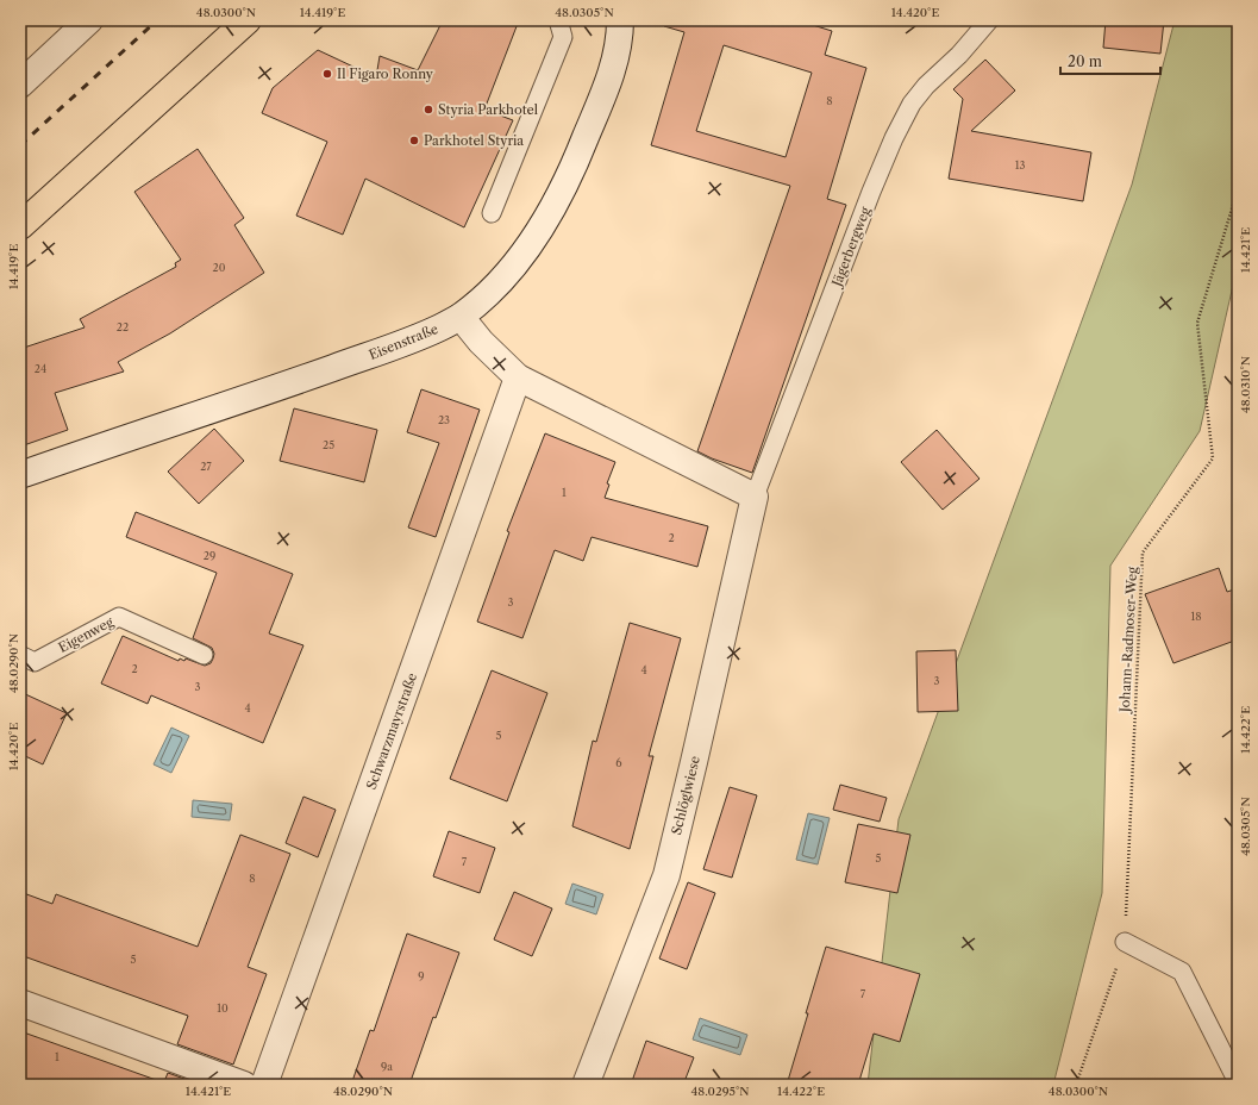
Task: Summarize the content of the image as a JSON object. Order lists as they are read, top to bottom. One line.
{"streets":{"street":["Eisenstraße","Schwarzmayrstraße","Schlöglwiese"],"lane":["Jägerbergweg","Eigenweg"],"path":["Johann-Radmoser-Weg"]},"crossings":[["Jägerbergweg","Schlöglwiese"]],"places":["Il Figaro Ronny","Styria Parkhotel","Parkhotel Styria"],"house_numbers":["8","13","20","22","24","23","25","27","1","2","29","3","18","2","4","3","3","4","5","6","5","7","8","5","9","7","10","1","9a"],"scale_bar":"20 m","coordinates":["48.0300°N","14.419°E","48.0305°N","14.420°E","14.421°E","48.0310°N","48.0290°N","14.422°E","48.0295°N"]}
